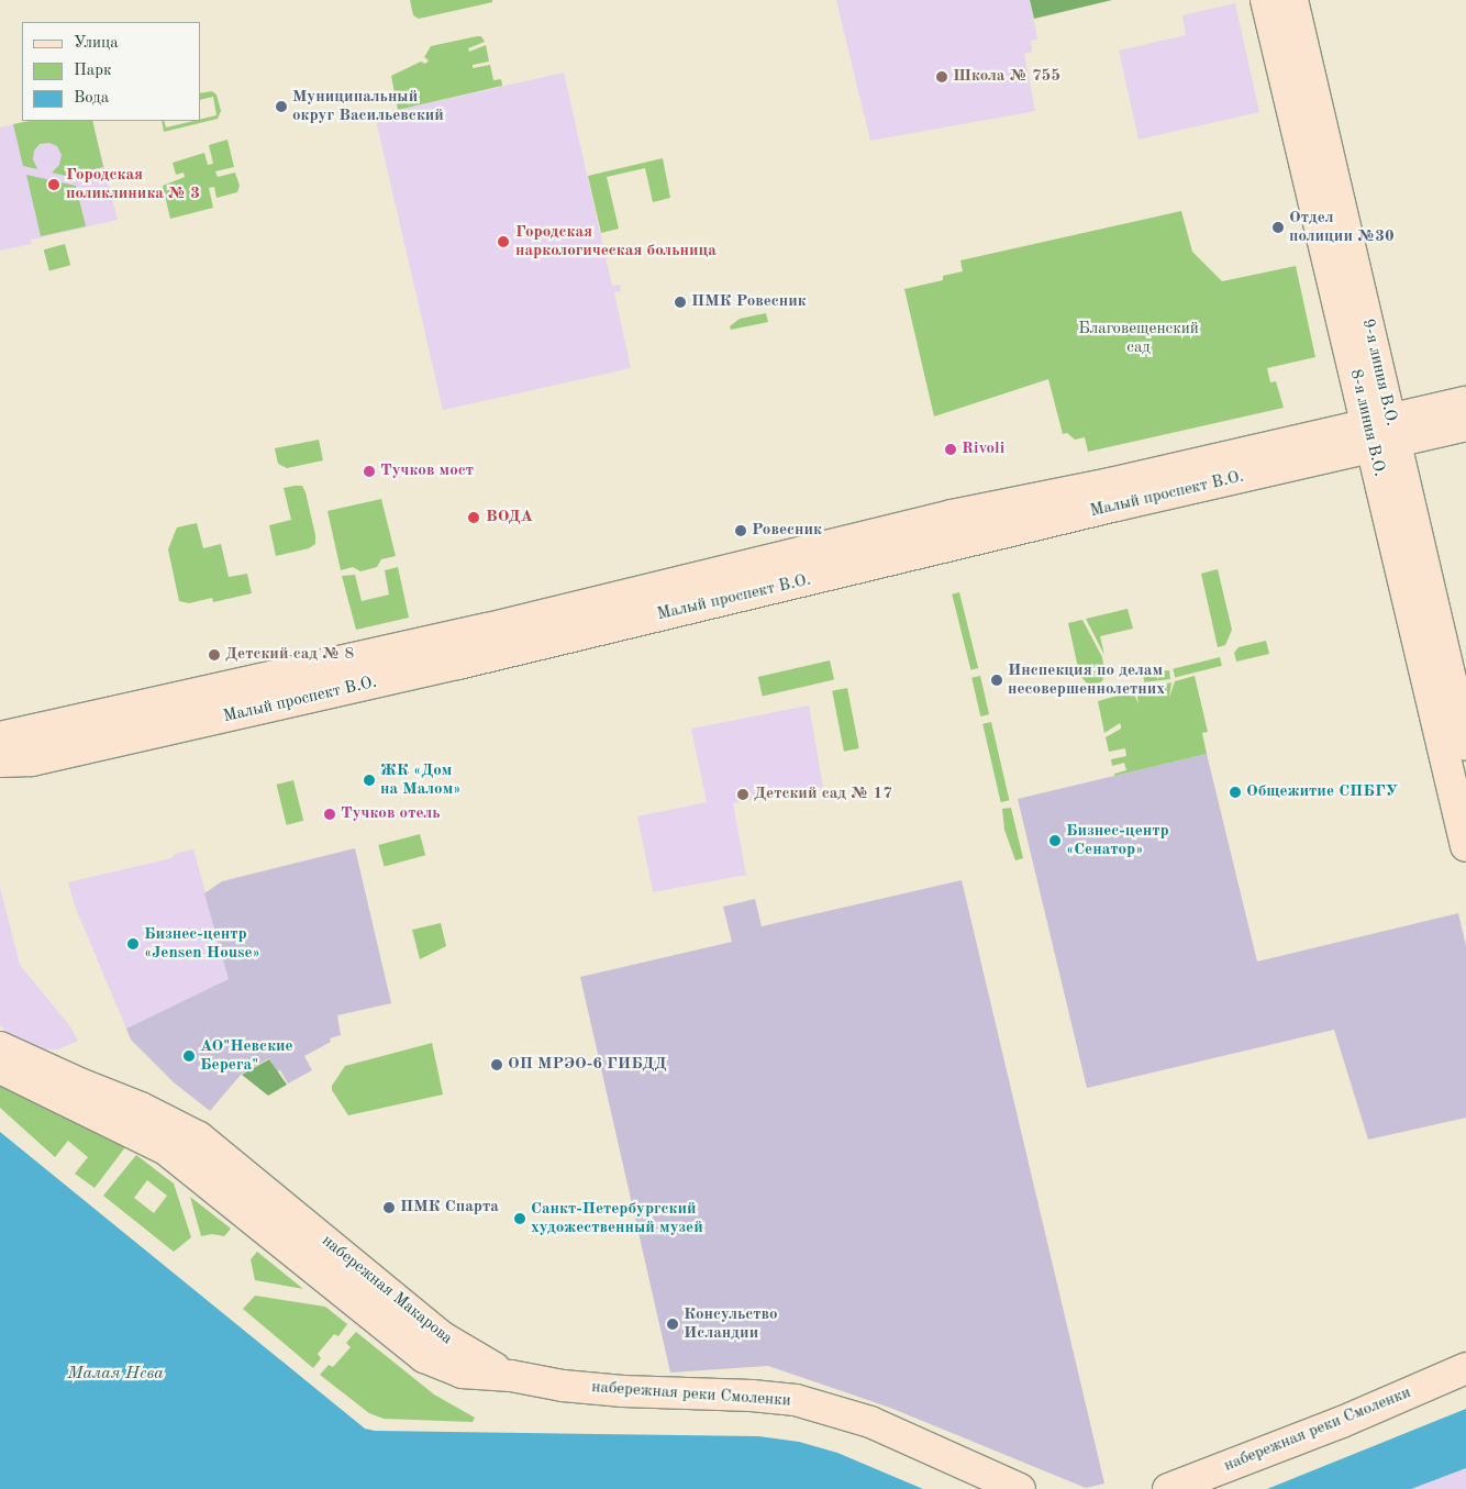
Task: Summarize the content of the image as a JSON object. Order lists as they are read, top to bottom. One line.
{"streets":{"main road":["9-я линия В.О.","8-я линия В.О.","Малый проспект В.О.","набережная Макарова","набережная реки Смоленки"]},"crossings":[["9-я линия В.О.","8-я линия В.О."],["9-я линия В.О.","Малый проспект В.О."],["8-я линия В.О.","Малый проспект В.О."],["набережная Макарова","набережная реки Смоленки"]],"water":["Малая Нева"],"parks":["Благовещенский сад"],"places":["Школа № 755","Муниципальный округ Васильевский","Городская поликлиника № 3","Отдел полиции №30","Городская наркологическая больница","ПМК Ровесник","Rivoli","Тучков мост","ВОДА","Ровесник","Детский сад № 8","Инспекция по делам несовершеннолетних","ЖК «Дом на Малом»","Общежитие СПБГУ","Детский сад № 17","Тучков отель","Бизнес-центр «Сенатор»","Бизнес-центр «Jensen House»","АО\"Невские Берега\"","ОП МРЭО-6 ГИБДД","ПМК Спарта","Санкт-Петербургский художественный музей","Консульство Исландии"],"legend":["Улица","Парк","Вода"]}
